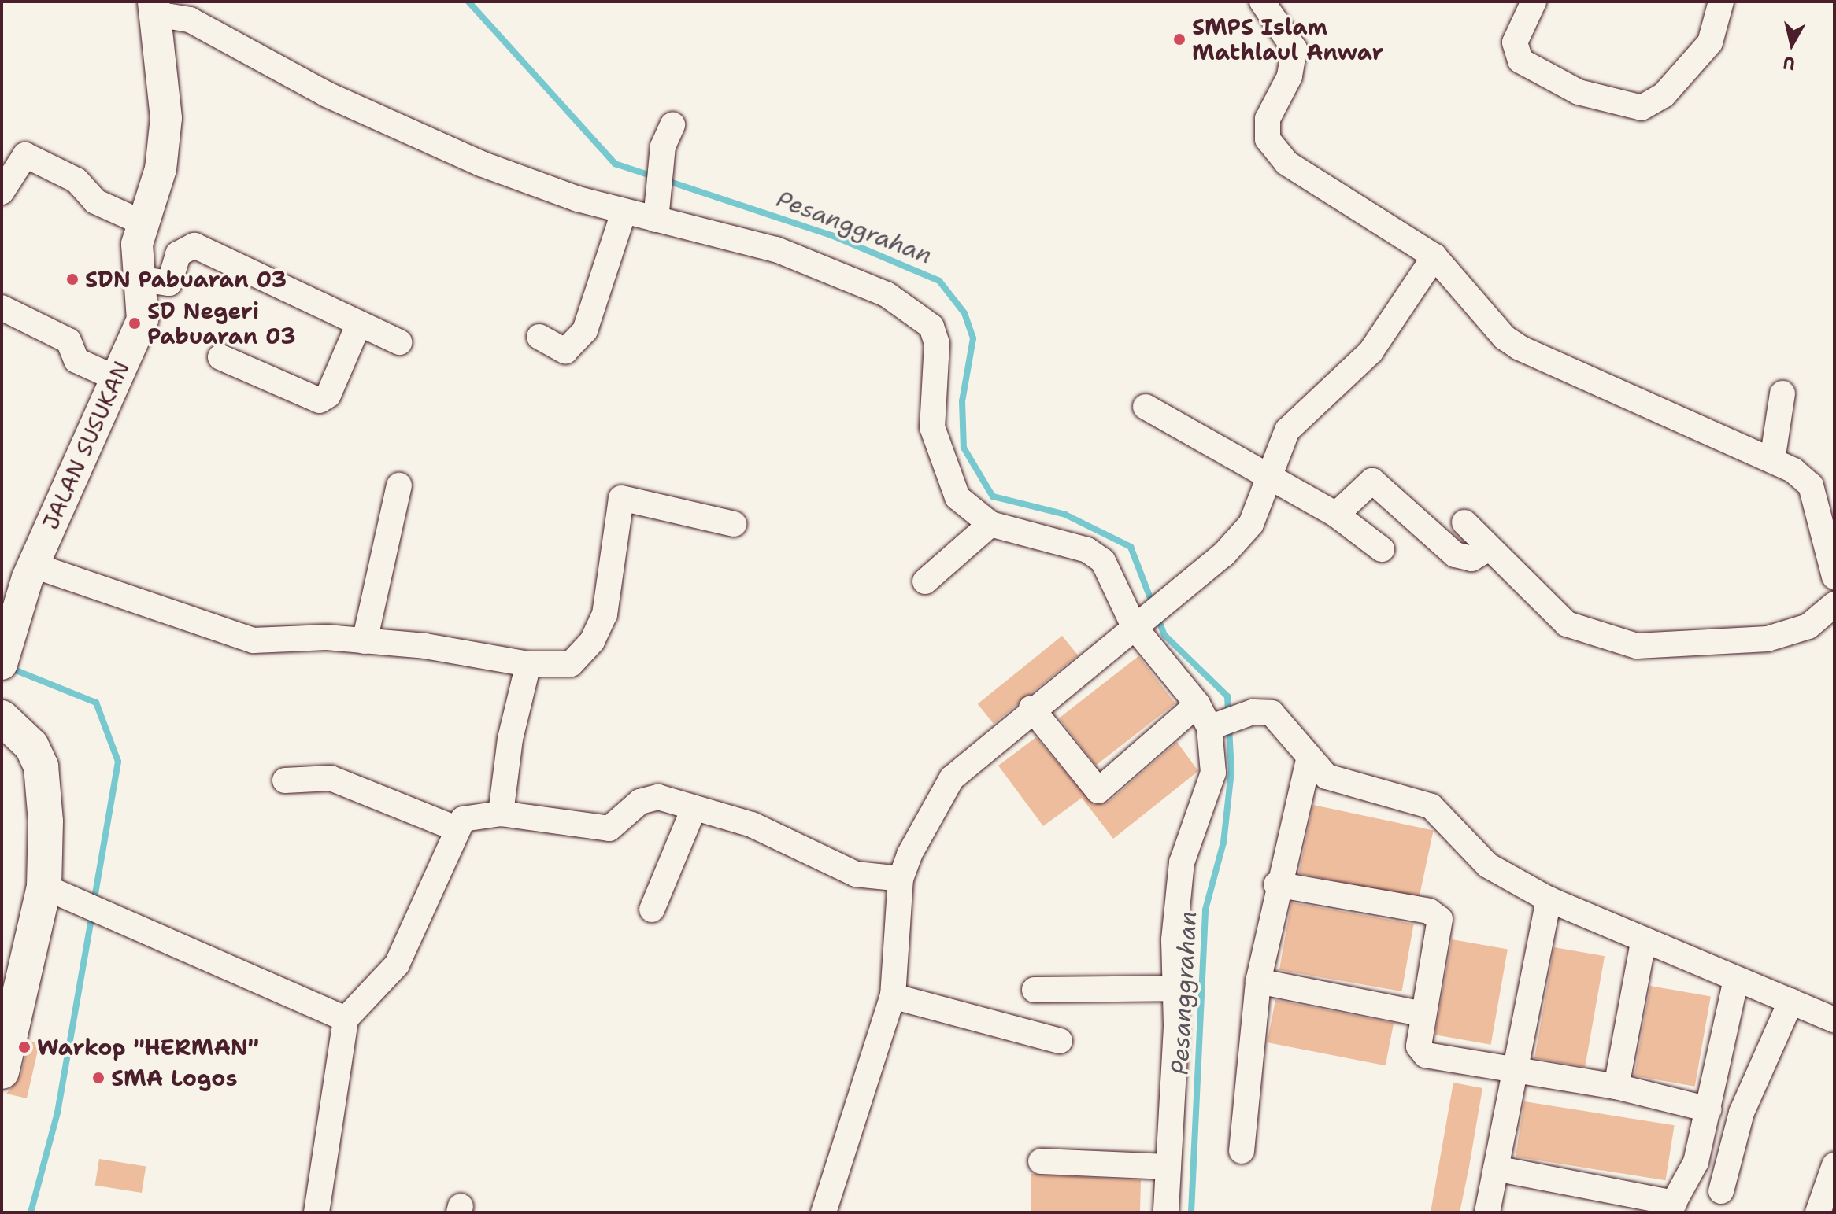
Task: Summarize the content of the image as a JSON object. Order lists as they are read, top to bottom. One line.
{"streets":{"street":["JALAN SUSUKAN"]},"water":["Pesanggrahan"],"places":["SMPS Islam Mathlaul Anwar","SDN Pabuaran 03","SD Negeri Pabuaran 03","Warkop \"HERMAN\"","SMA Logos"],"north":"bottom"}
